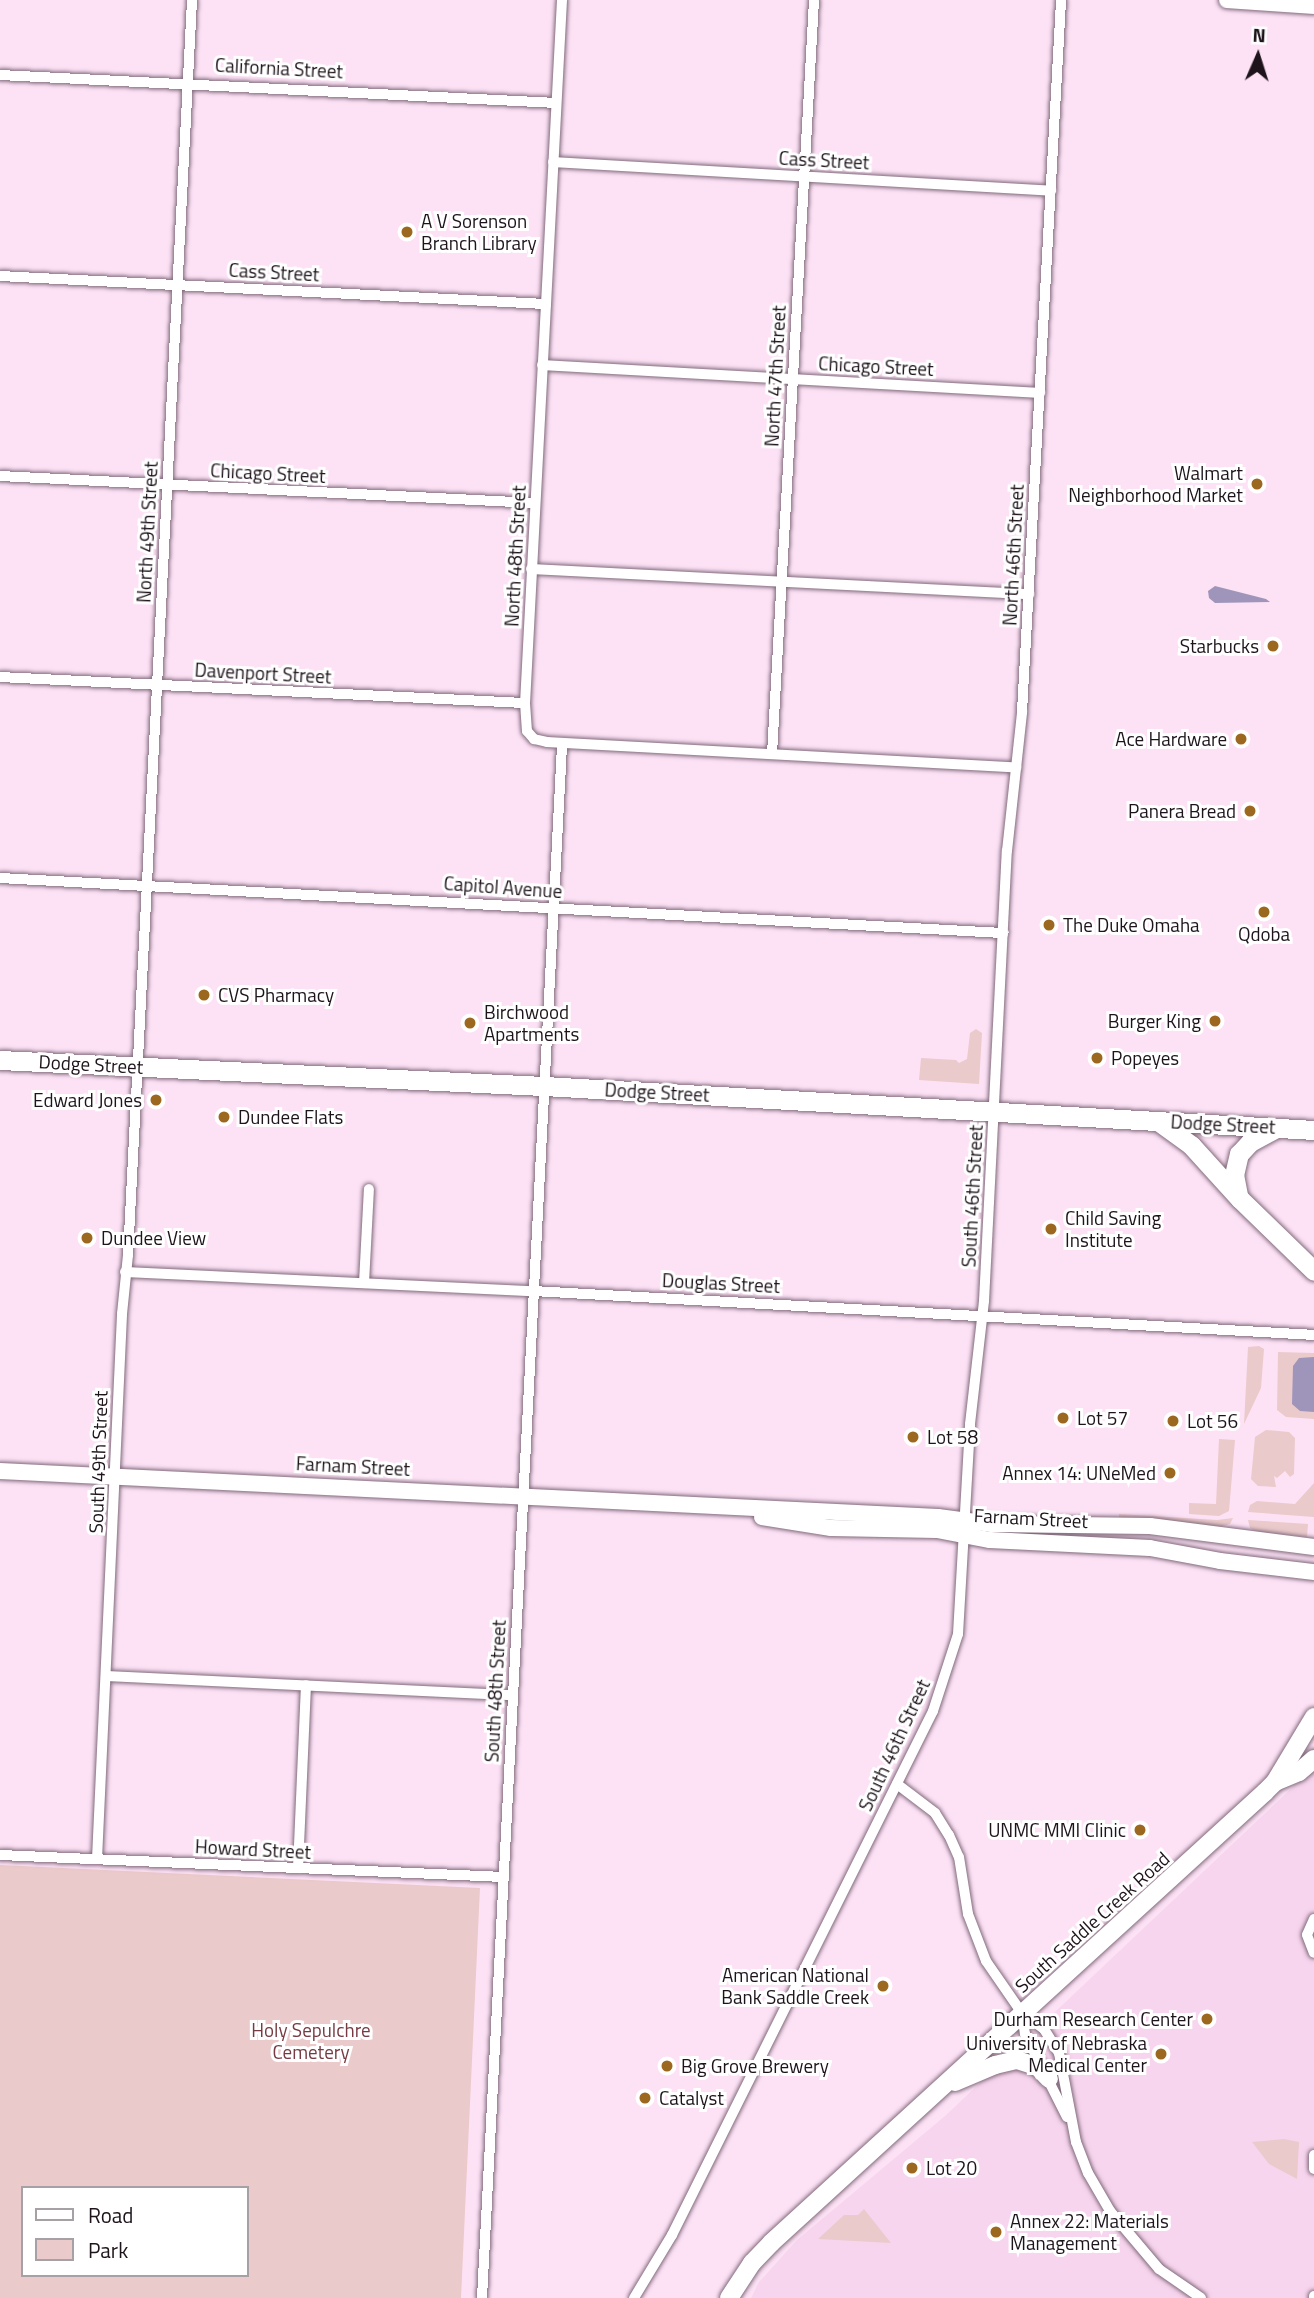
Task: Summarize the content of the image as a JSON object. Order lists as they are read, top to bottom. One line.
{"streets":{"highway":["Dodge Street"],"main road":["Farnam Street","South Saddle Creek Road"],"street":["California Street","Cass Street","Chicago Street","North 47th Street","North 49th Street","North 46th Street","North 48th Street","Davenport Street","Capitol Avenue","South 46th Street","Douglas Street","South 49th Street","South 48th Street","Howard Street"]},"crossings":[["California Street","North 49th Street"],["California Street","North 48th Street"],["Cass Street","North 47th Street"],["Cass Street","North 49th Street"],["Cass Street","North 46th Street"],["Cass Street","North 48th Street"],["Chicago Street","North 47th Street"],["Chicago Street","North 49th Street"],["Chicago Street","North 46th Street"],["Chicago Street","North 48th Street"],["North 49th Street","Davenport Street"],["North 49th Street","Capitol Avenue"],["North 49th Street","Dodge Street"],["North 49th Street","South 49th Street"],["North 46th Street","Capitol Avenue"],["North 46th Street","Dodge Street"],["North 46th Street","South 46th Street"],["North 48th Street","Davenport Street"],["Dodge Street","South 46th Street"],["Dodge Street","South 49th Street"],["Dodge Street","South 48th Street"],["South 46th Street","Douglas Street"],["South 46th Street","Farnam Street"],["Douglas Street","South 49th Street"],["Douglas Street","South 48th Street"],["South 49th Street","Farnam Street"],["South 49th Street","Howard Street"],["Farnam Street","South 48th Street"],["South 48th Street","Howard Street"]],"parks":["Holy Sepulchre Cemetery"],"places":["A V Sorenson Branch Library","Walmart Neighborhood Market","Starbucks","Ace Hardware","Panera Bread","Qdoba","The Duke Omaha","CVS Pharmacy","Burger King","Birchwood Apartments","Popeyes","Edward Jones","Dundee Flats","Child Saving Institute","Dundee View","Lot 57","Lot 56","Lot 58","Annex 14: UNeMed","UNMC MMI Clinic","American National Bank Saddle Creek","Durham Research Center","University of Nebraska Medical Center","Big Grove Brewery","Catalyst","Lot 20","Annex 22: Materials Management"],"legend":["Road","Park"],"north":"top"}
